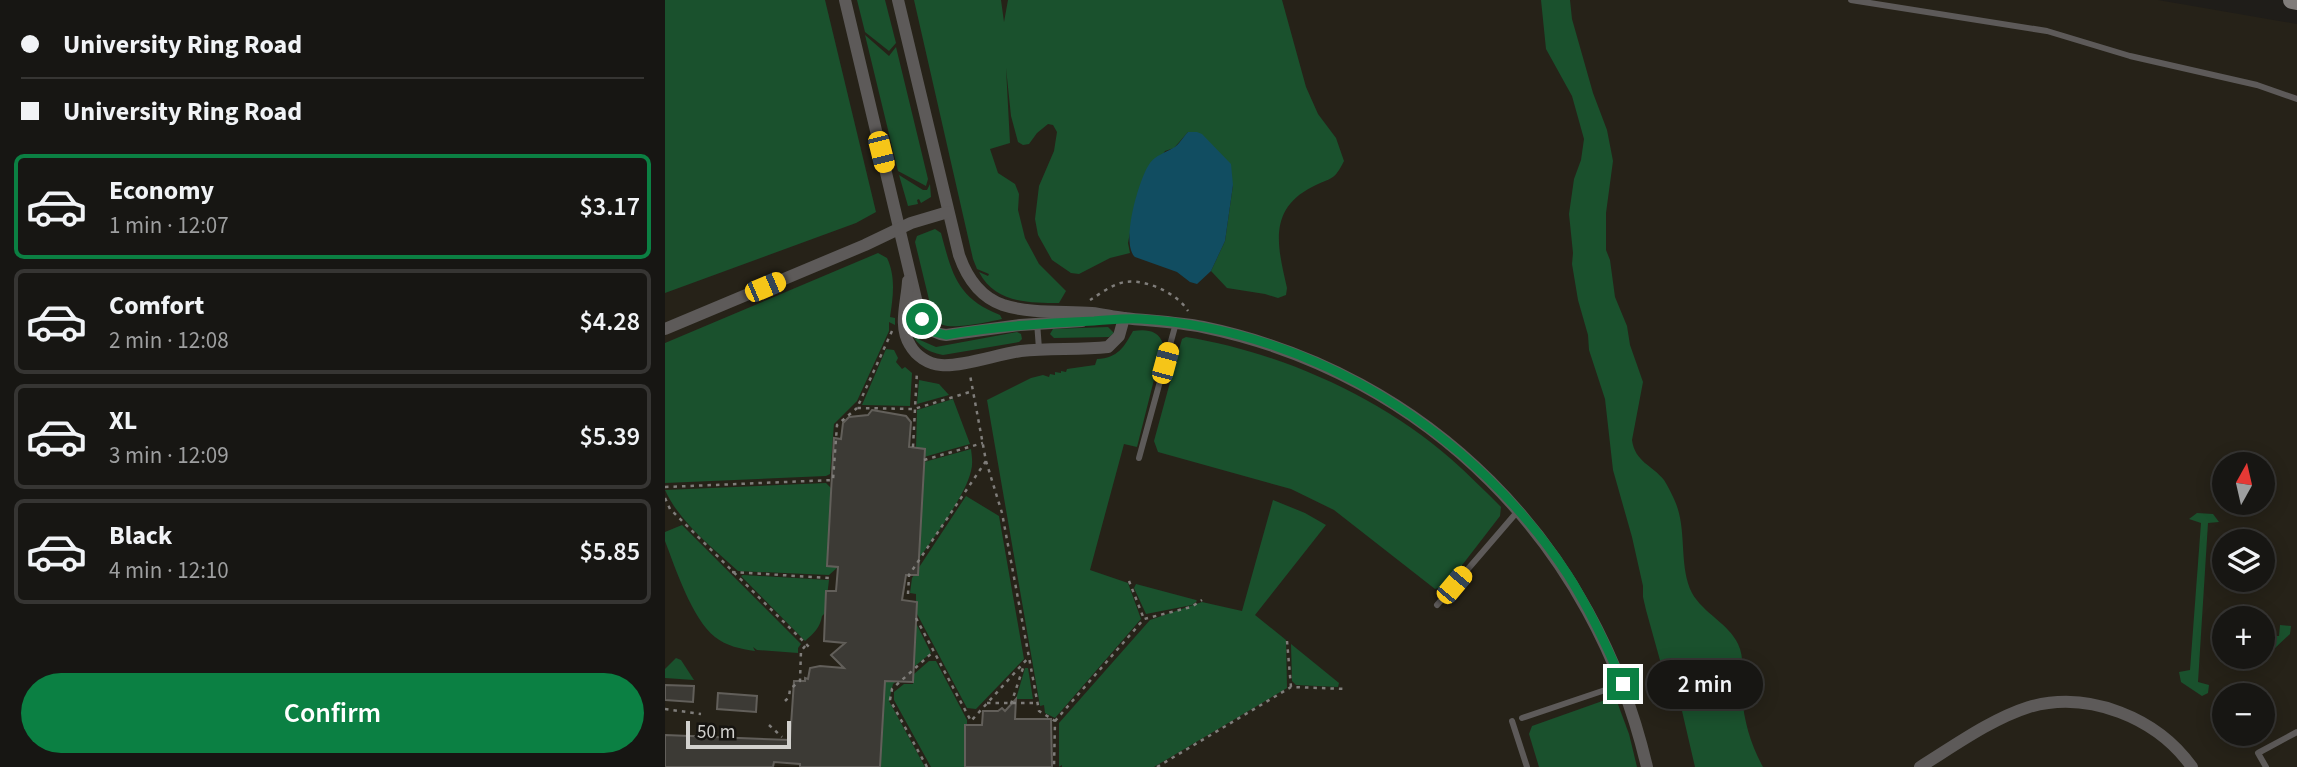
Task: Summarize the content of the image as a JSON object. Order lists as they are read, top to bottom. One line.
{"scale_bar":"50 m","north":"top","page":{"banner":["University Ring Road","University Ring Road"],"list":[{"name":"Economy","note":"1 min · 12:07","value":"$3.17"},{"name":"Comfort","note":"2 min · 12:08","value":"$4.28"},{"name":"XL","note":"3 min · 12:09","value":"$5.39"},{"name":"Black","note":"4 min · 12:10","value":"$5.85"}],"map_buttons":["+","−"],"buttons":"Confirm","bubble":"2 min","scale":"50 m"}}
